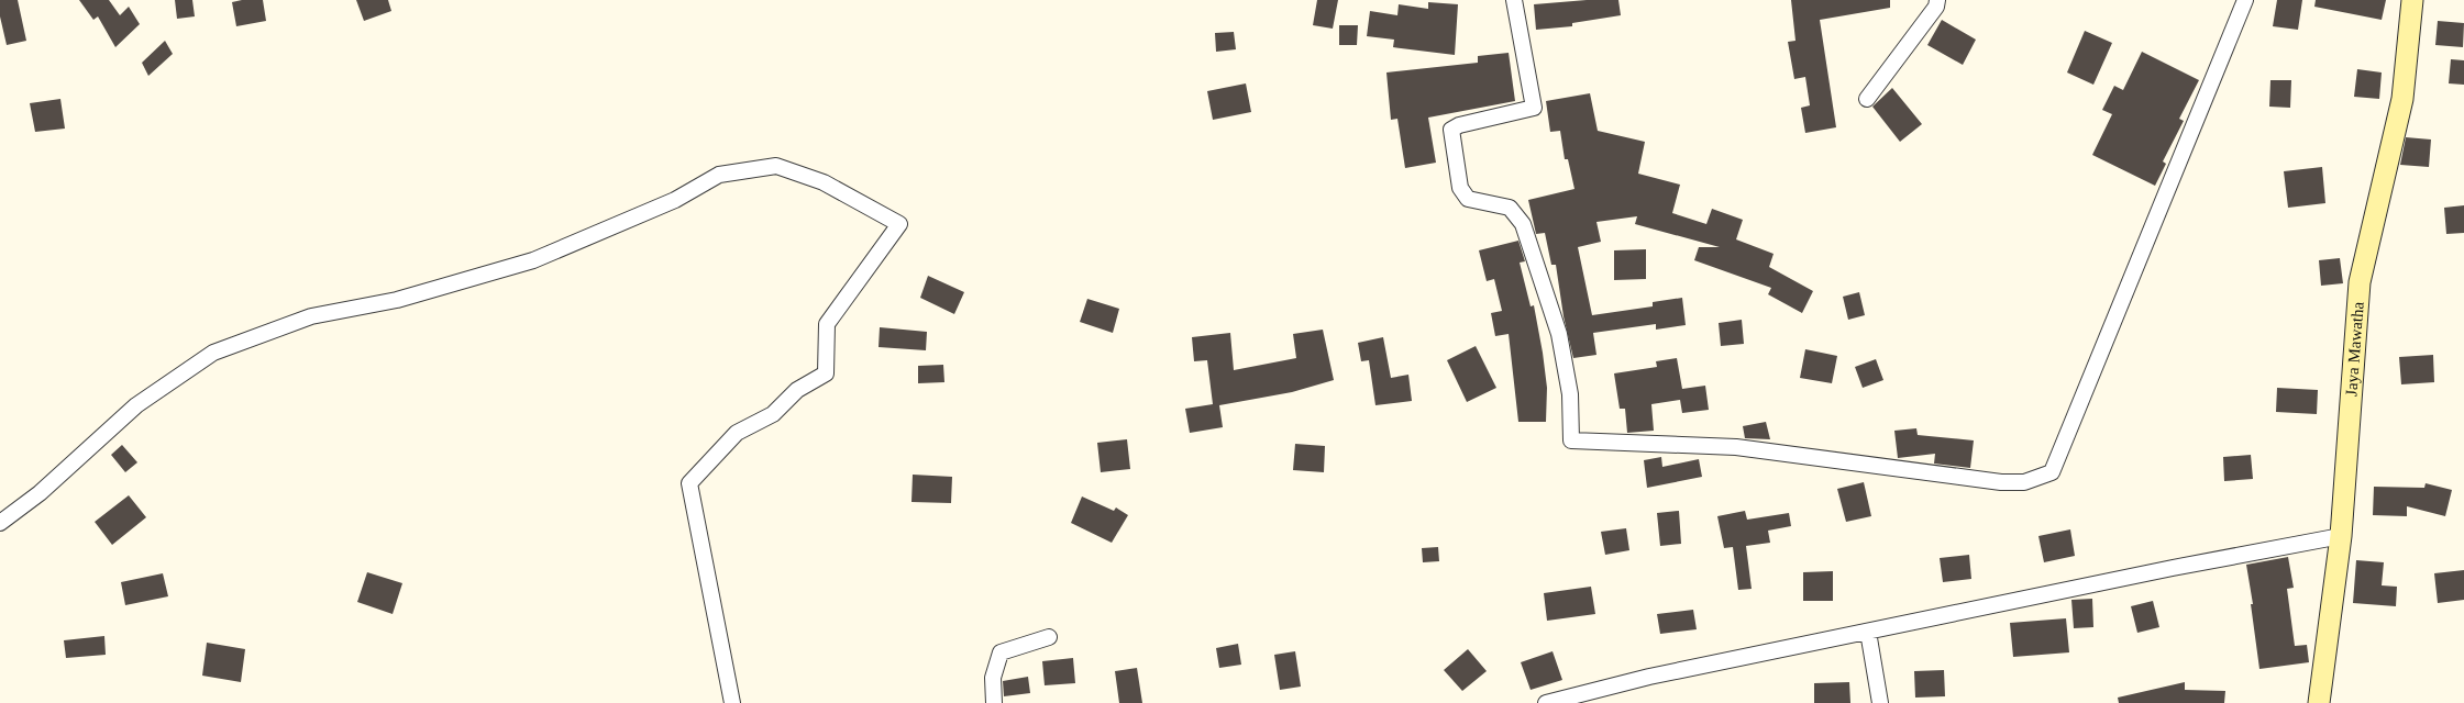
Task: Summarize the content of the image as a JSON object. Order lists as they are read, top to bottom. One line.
{"streets":{"street":["Jaya Mawatha"]}}
